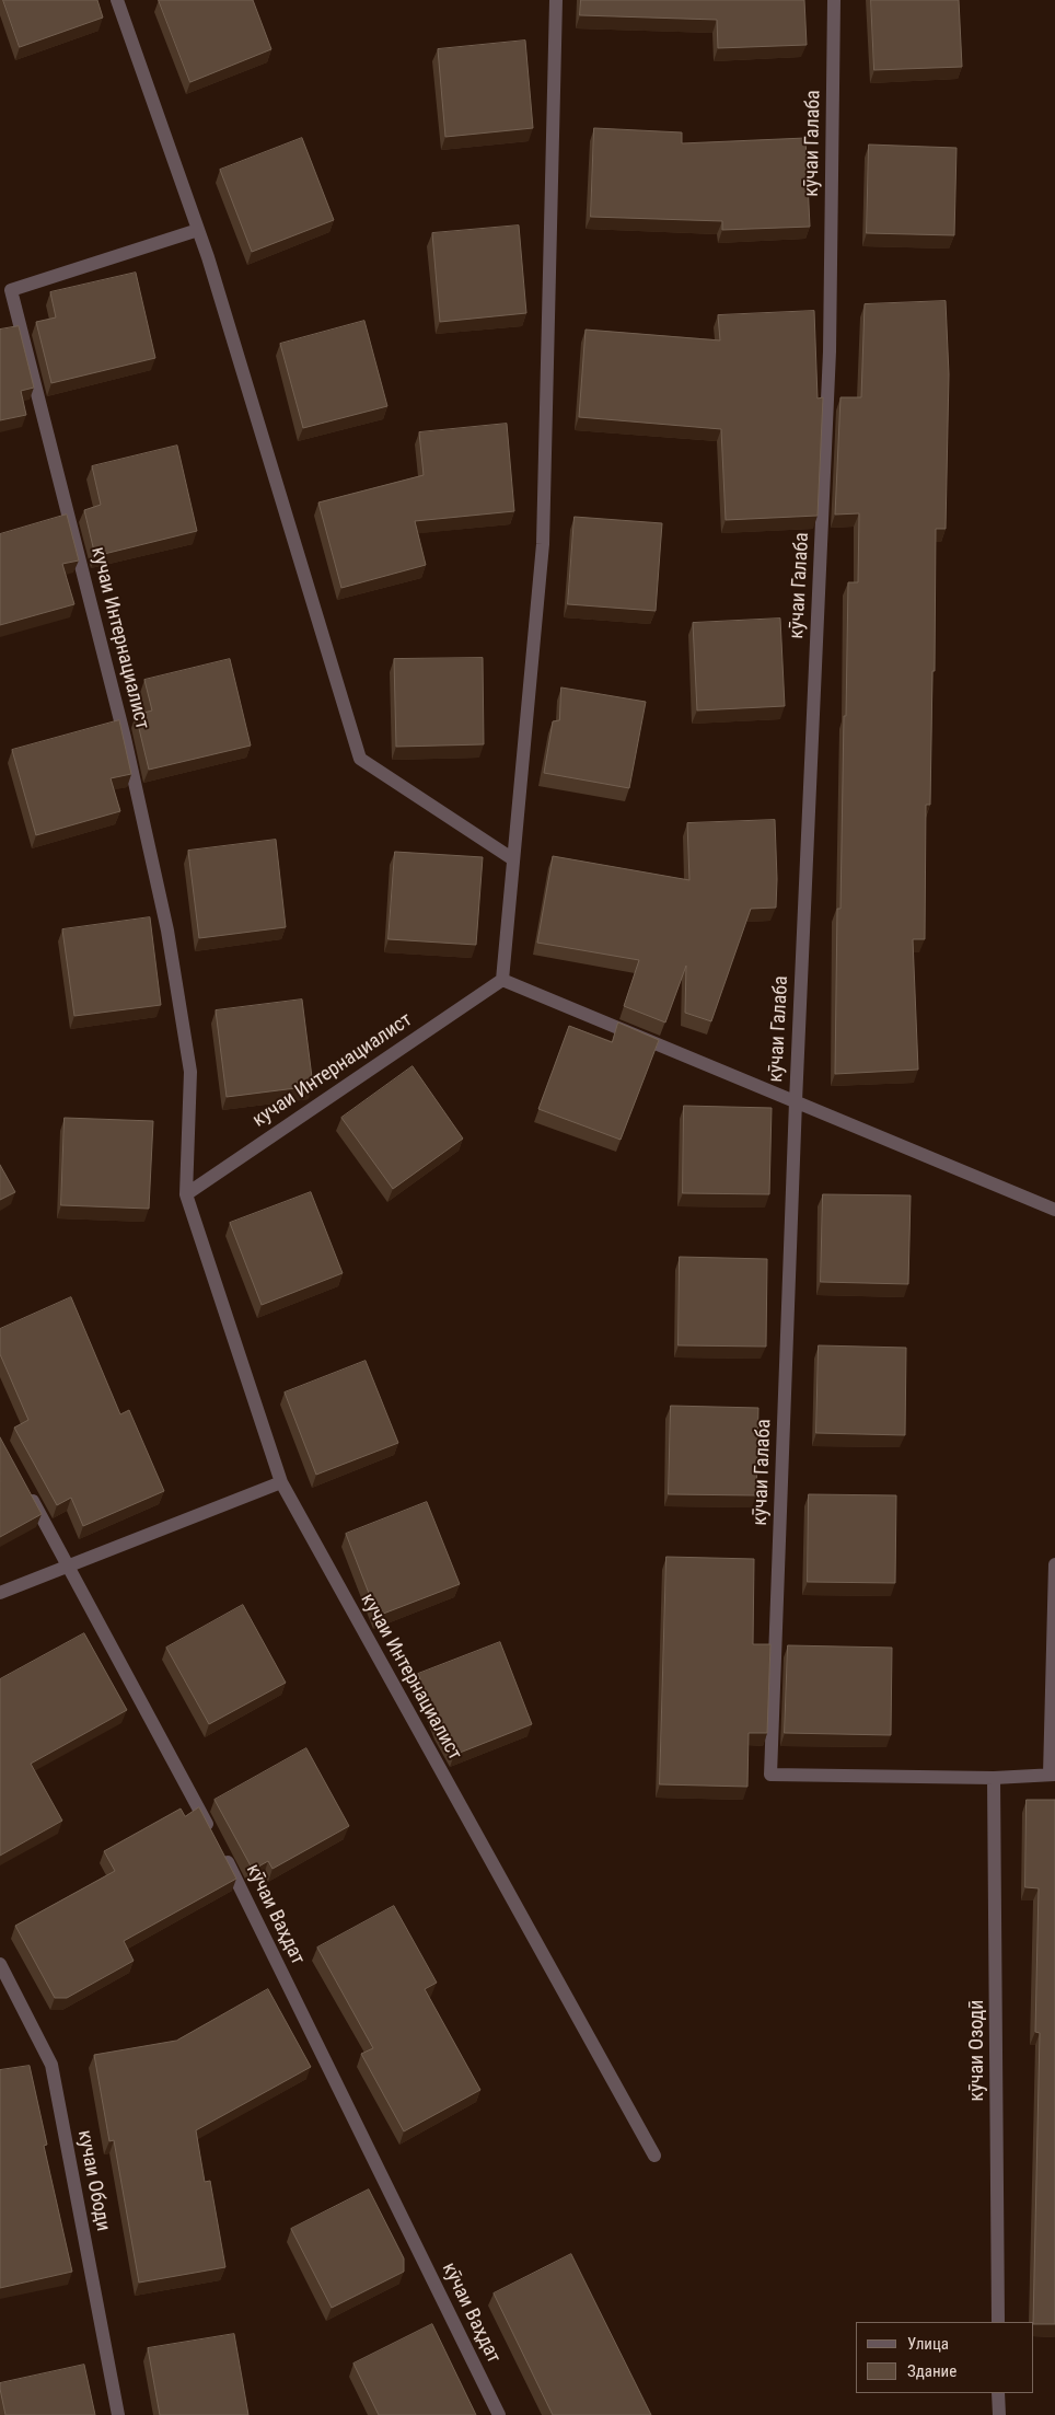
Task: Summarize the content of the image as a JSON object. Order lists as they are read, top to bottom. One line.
{"streets":{"street":["кӯчаи Галаба","кучаи Интернациалист","кӯчаи Ваҳдат","кӯчаи Озодӣ","кучаи Ободи"]},"crossings":[["кӯчаи Галаба","кӯчаи Озодӣ"]],"legend":["Улица","Здание"]}
